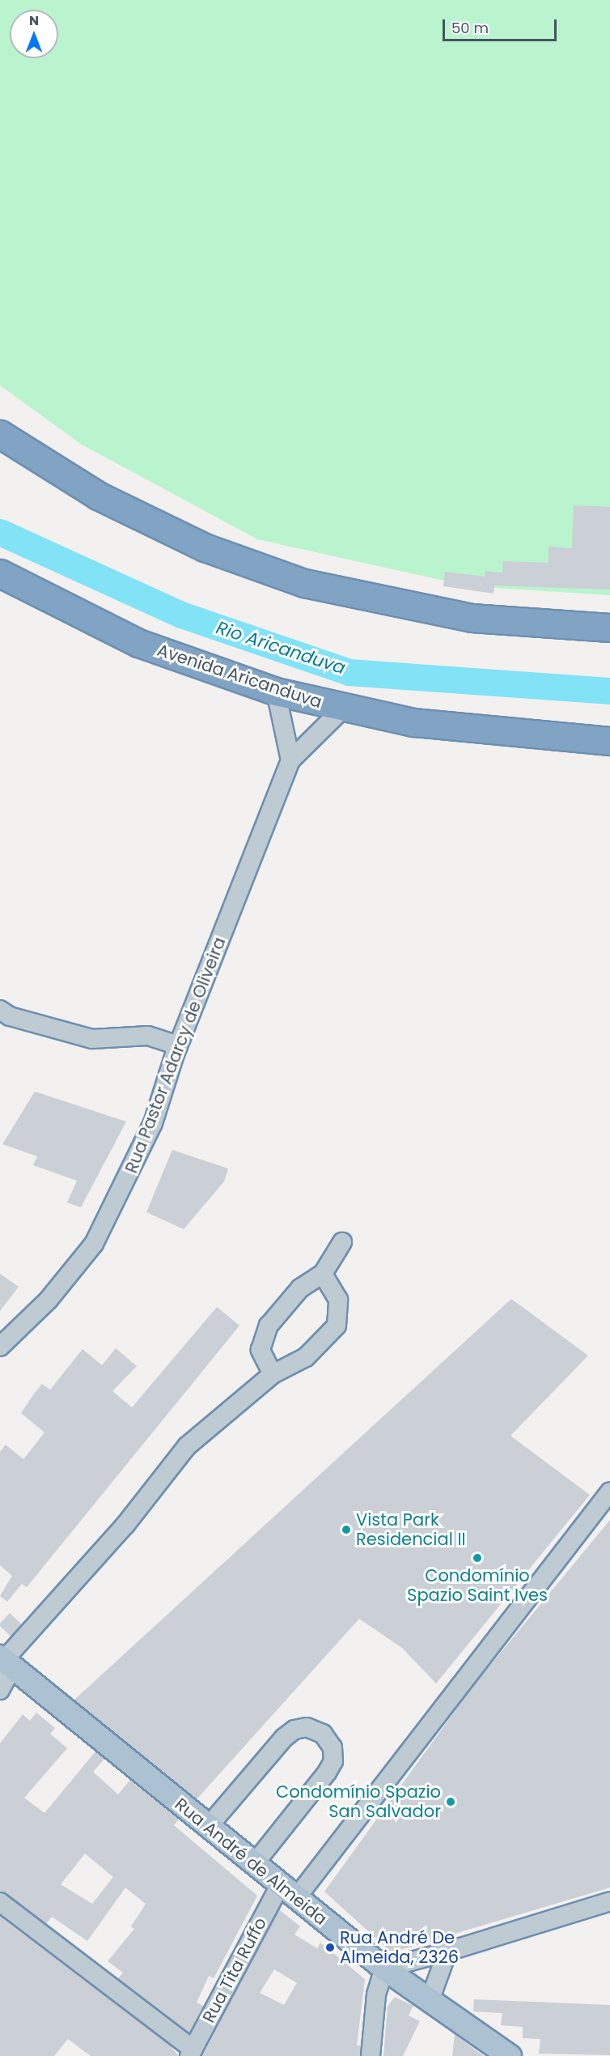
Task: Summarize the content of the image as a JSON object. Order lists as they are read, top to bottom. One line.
{"streets":{"highway":["Avenida Aricanduva"],"main road":["Rua André de Almeida"],"street":["Rua Pastor Adarcy de Oliveira","Rua Tita Ruffo"]},"crossings":[["Avenida Aricanduva","Rua Pastor Adarcy de Oliveira"],["Rua André de Almeida","Rua Tita Ruffo"]],"water":["Rio Aricanduva"],"places":["Vista Park Residencial II","Condomínio Spazio Saint Ives","Condomínio Spazio San Salvador","Rua André De Almeida, 2326"],"scale_bar":"50 m","north":"top"}
